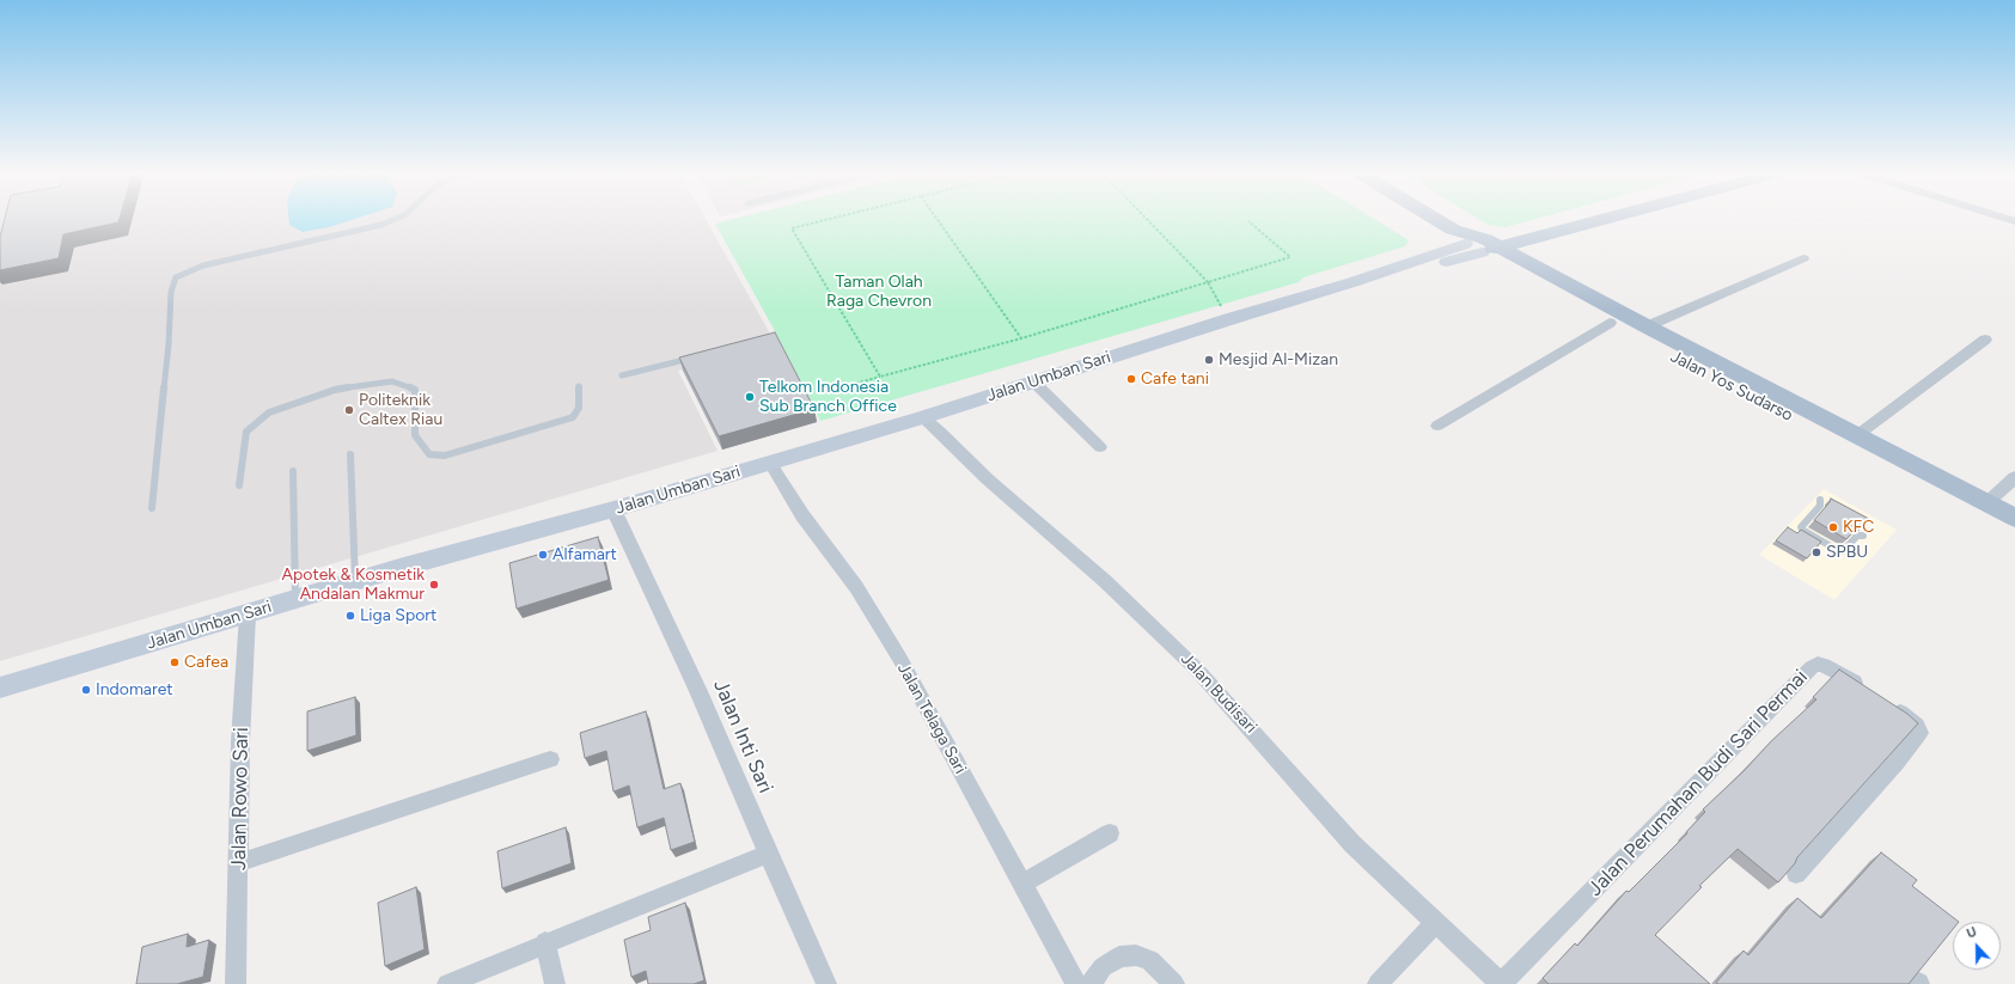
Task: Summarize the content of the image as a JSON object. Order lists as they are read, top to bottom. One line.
{"streets":{"main road":["Jalan Umban Sari","Jalan Yos Sudarso"],"street":["Jalan Budisari","Jalan Telaga Sari","Jalan Inti Sari","Jalan Perumahan Budi Sari Permai","Jalan Rowo Sari"]},"crossings":[["Jalan Umban Sari","Jalan Yos Sudarso"],["Jalan Umban Sari","Jalan Budisari"],["Jalan Umban Sari","Jalan Telaga Sari"],["Jalan Umban Sari","Jalan Inti Sari"],["Jalan Umban Sari","Jalan Rowo Sari"],["Jalan Budisari","Jalan Perumahan Budi Sari Permai"]],"parks":["Taman Olah Raga Chevron"],"places":["Mesjid Al-Mizan","Cafe tani","Telkom Indonesia Sub Branch Office","Politeknik Caltex Riau","KFC","SPBU","Alfamart","Apotek & Kosmetik Andalan Makmur","Liga Sport","Cafea","Indomaret"],"north":"top"}
